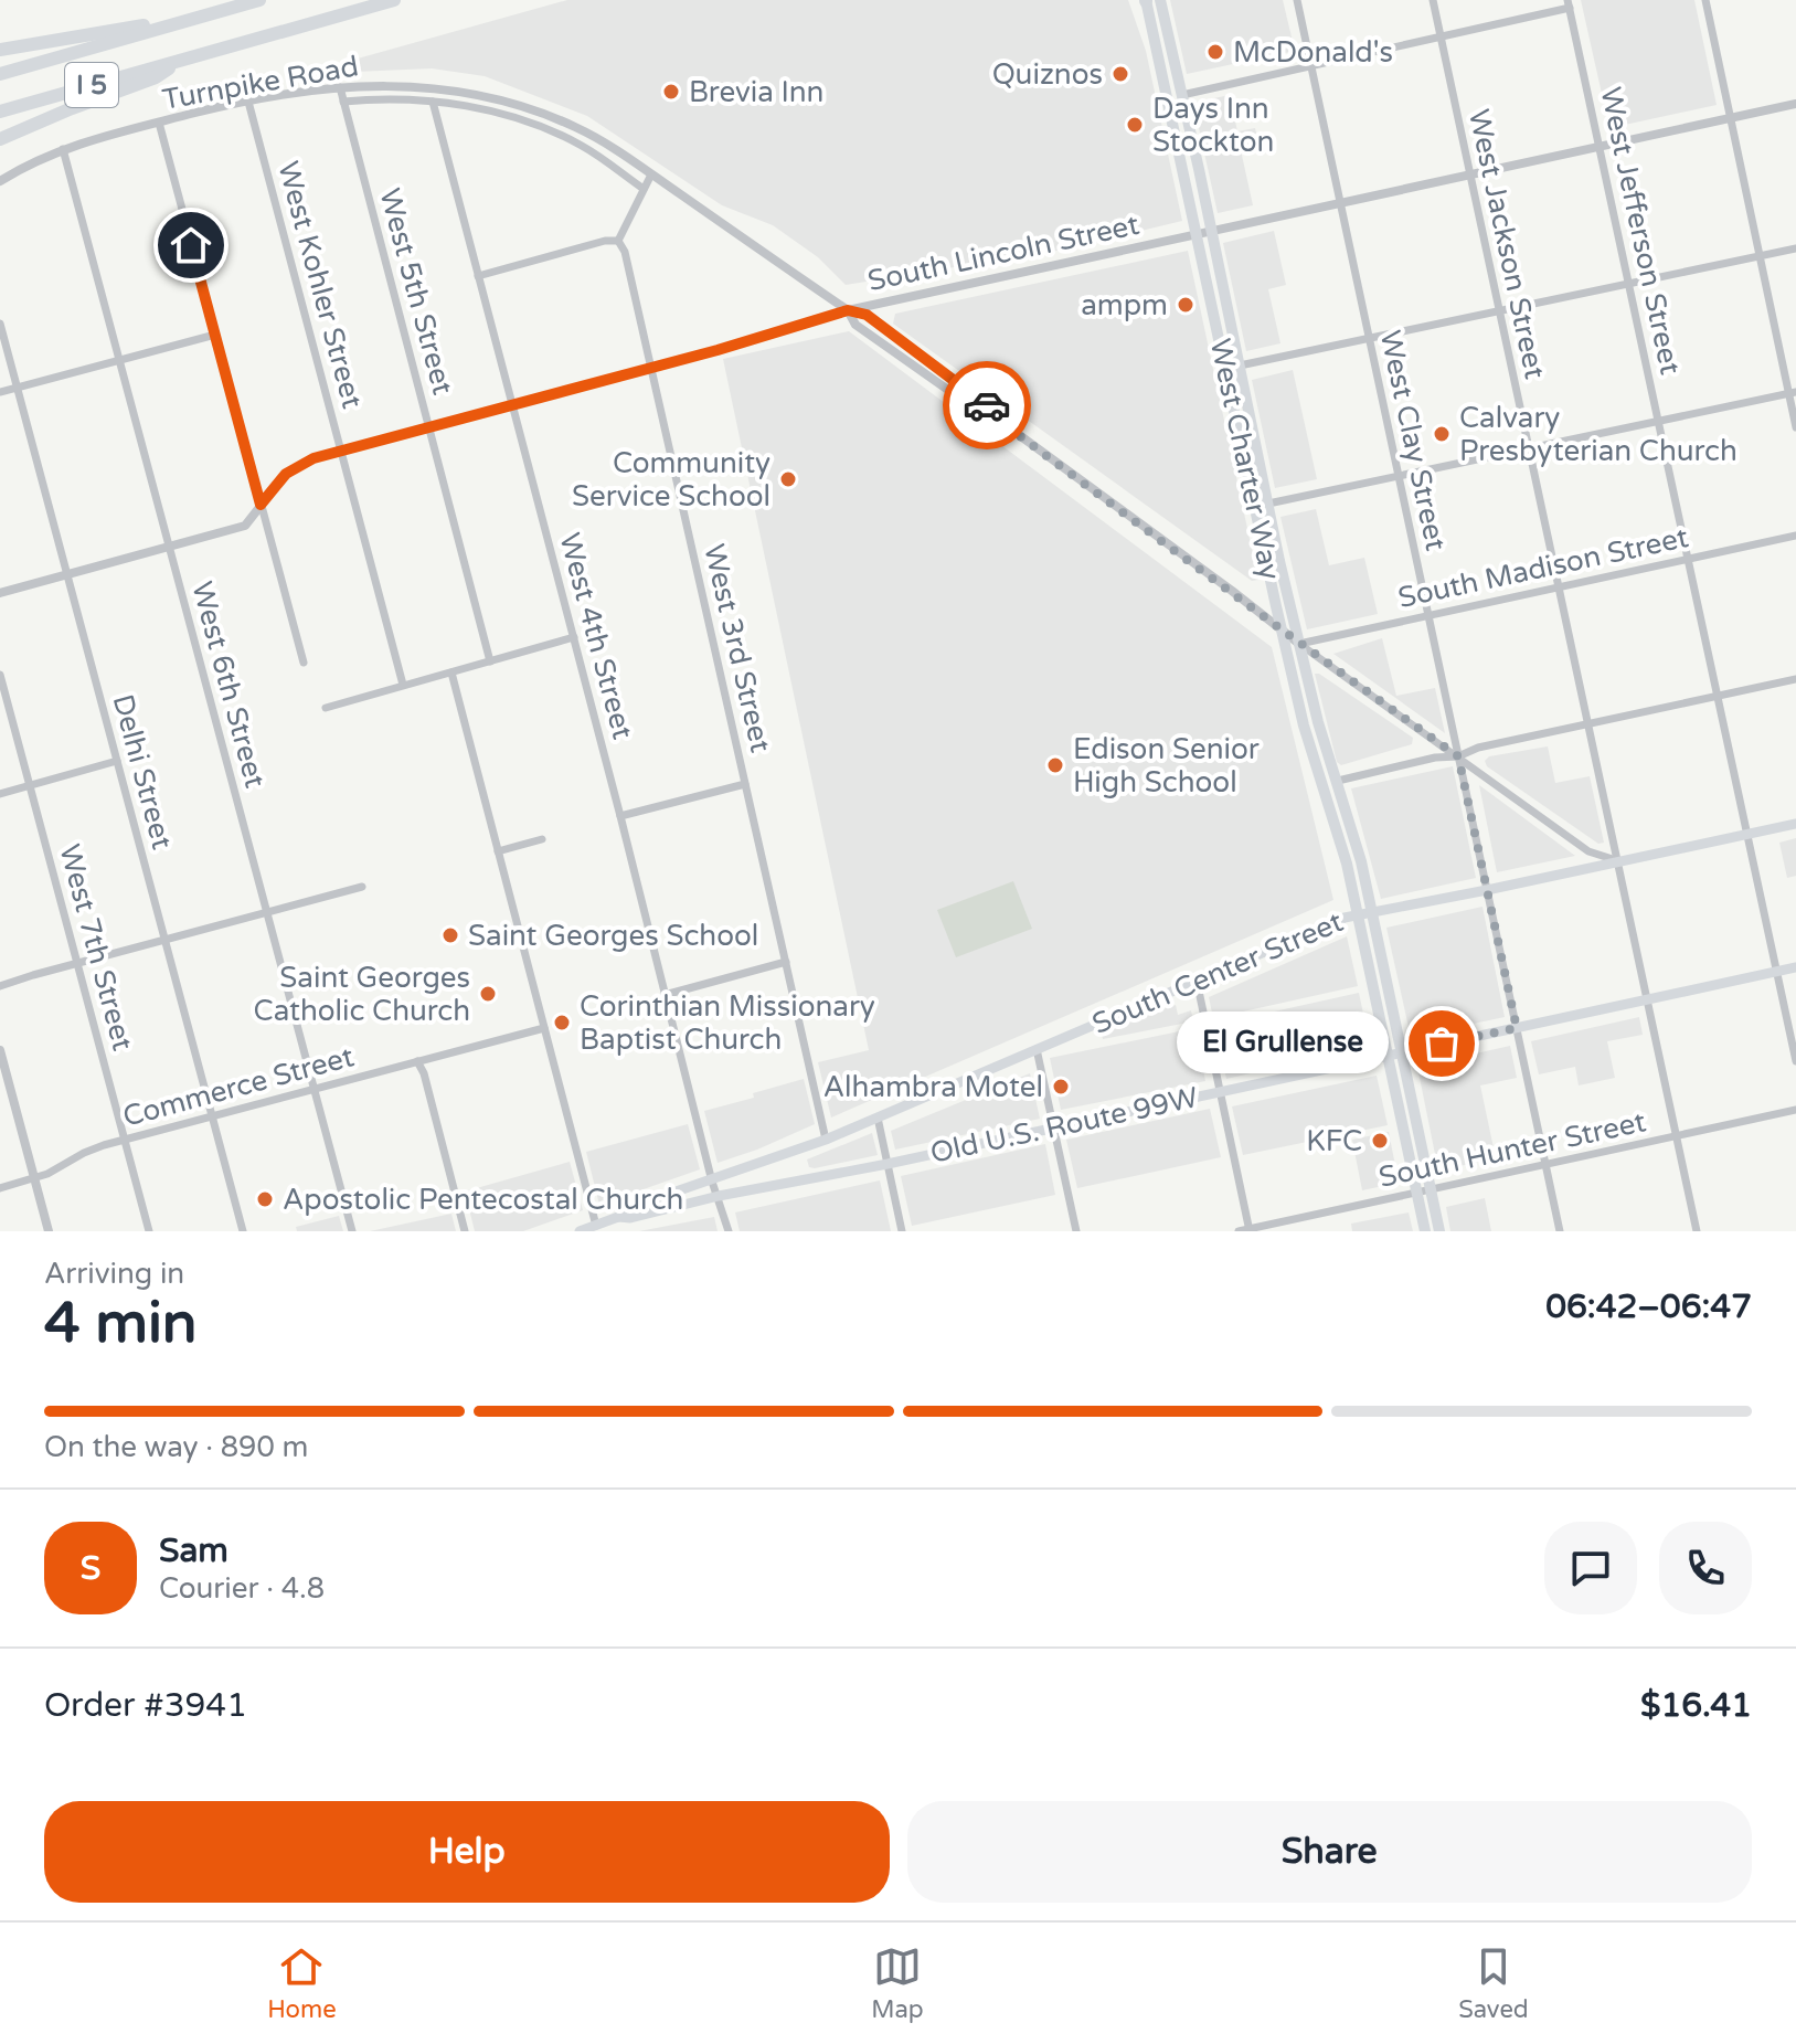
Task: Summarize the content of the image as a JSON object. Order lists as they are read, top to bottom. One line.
{"streets":{"highway":["I 5"],"main road":["West Charter Way","South Center Street","Old U.S. Route 99W"],"street":["Turnpike Road","West Jefferson Street","West Jackson Street","South Lincoln Street","West Kohler Street","West 5th Street","West Clay Street","South Madison Street","West 4th Street","West 3rd Street","West 6th Street","Delhi Street","West 7th Street","Commerce Street","South Hunter Street"]},"crossings":[["Turnpike Road","West Jackson Street"],["Turnpike Road","South Lincoln Street"],["Turnpike Road","West Kohler Street"],["Turnpike Road","West 5th Street"],["Turnpike Road","West Clay Street"],["Turnpike Road","West Charter Way"],["Turnpike Road","South Madison Street"],["Turnpike Road","West 6th Street"],["Turnpike Road","South Center Street"],["West Jefferson Street","South Lincoln Street"],["West Jefferson Street","South Madison Street"],["West Jefferson Street","South Center Street"],["West Jefferson Street","Old U.S. Route 99W"],["West Jackson Street","South Lincoln Street"],["West Jackson Street","South Madison Street"],["West Jackson Street","South Center Street"],["West Jackson Street","Old U.S. Route 99W"],["West Jackson Street","South Hunter Street"],["South Lincoln Street","West Kohler Street"],["South Lincoln Street","West 5th Street"],["South Lincoln Street","West Clay Street"],["South Lincoln Street","West Charter Way"],["South Lincoln Street","West 4th Street"],["South Lincoln Street","West 3rd Street"],["South Lincoln Street","West 6th Street"],["South Lincoln Street","Delhi Street"],["West Clay Street","South Madison Street"],["West Clay Street","South Center Street"],["West Clay Street","Old U.S. Route 99W"],["West Clay Street","South Hunter Street"],["West Charter Way","South Madison Street"],["West Charter Way","South Center Street"],["West Charter Way","Old U.S. Route 99W"],["West 4th Street","South Center Street"],["West 4th Street","Old U.S. Route 99W"],["West 3rd Street","South Center Street"],["West 6th Street","Commerce Street"],["Delhi Street","Commerce Street"],["West 7th Street","Commerce Street"],["South Center Street","Old U.S. Route 99W"]],"places":["McDonald's","Quiznos","Brevia Inn","Days Inn Stockton","ampm","Calvary Presbyterian Church","Community Service School","Edison Senior High School","Saint Georges School","Saint Georges Catholic Church","Corinthian Missionary Baptist Church","El Grullense","Alhambra Motel","KFC","Apostolic Pentecostal Church"],"page":{"bubble":"El Grullense","heading":["4 min","Arriving in","06:42–06:47"],"panel":["Sam","Courier · 4.8","Order #3941","$16.41"],"bar":"On the way · 890 m","round":"S","buttons":["Help","Share"],"tabs":["Home","Map","Saved"]}}
